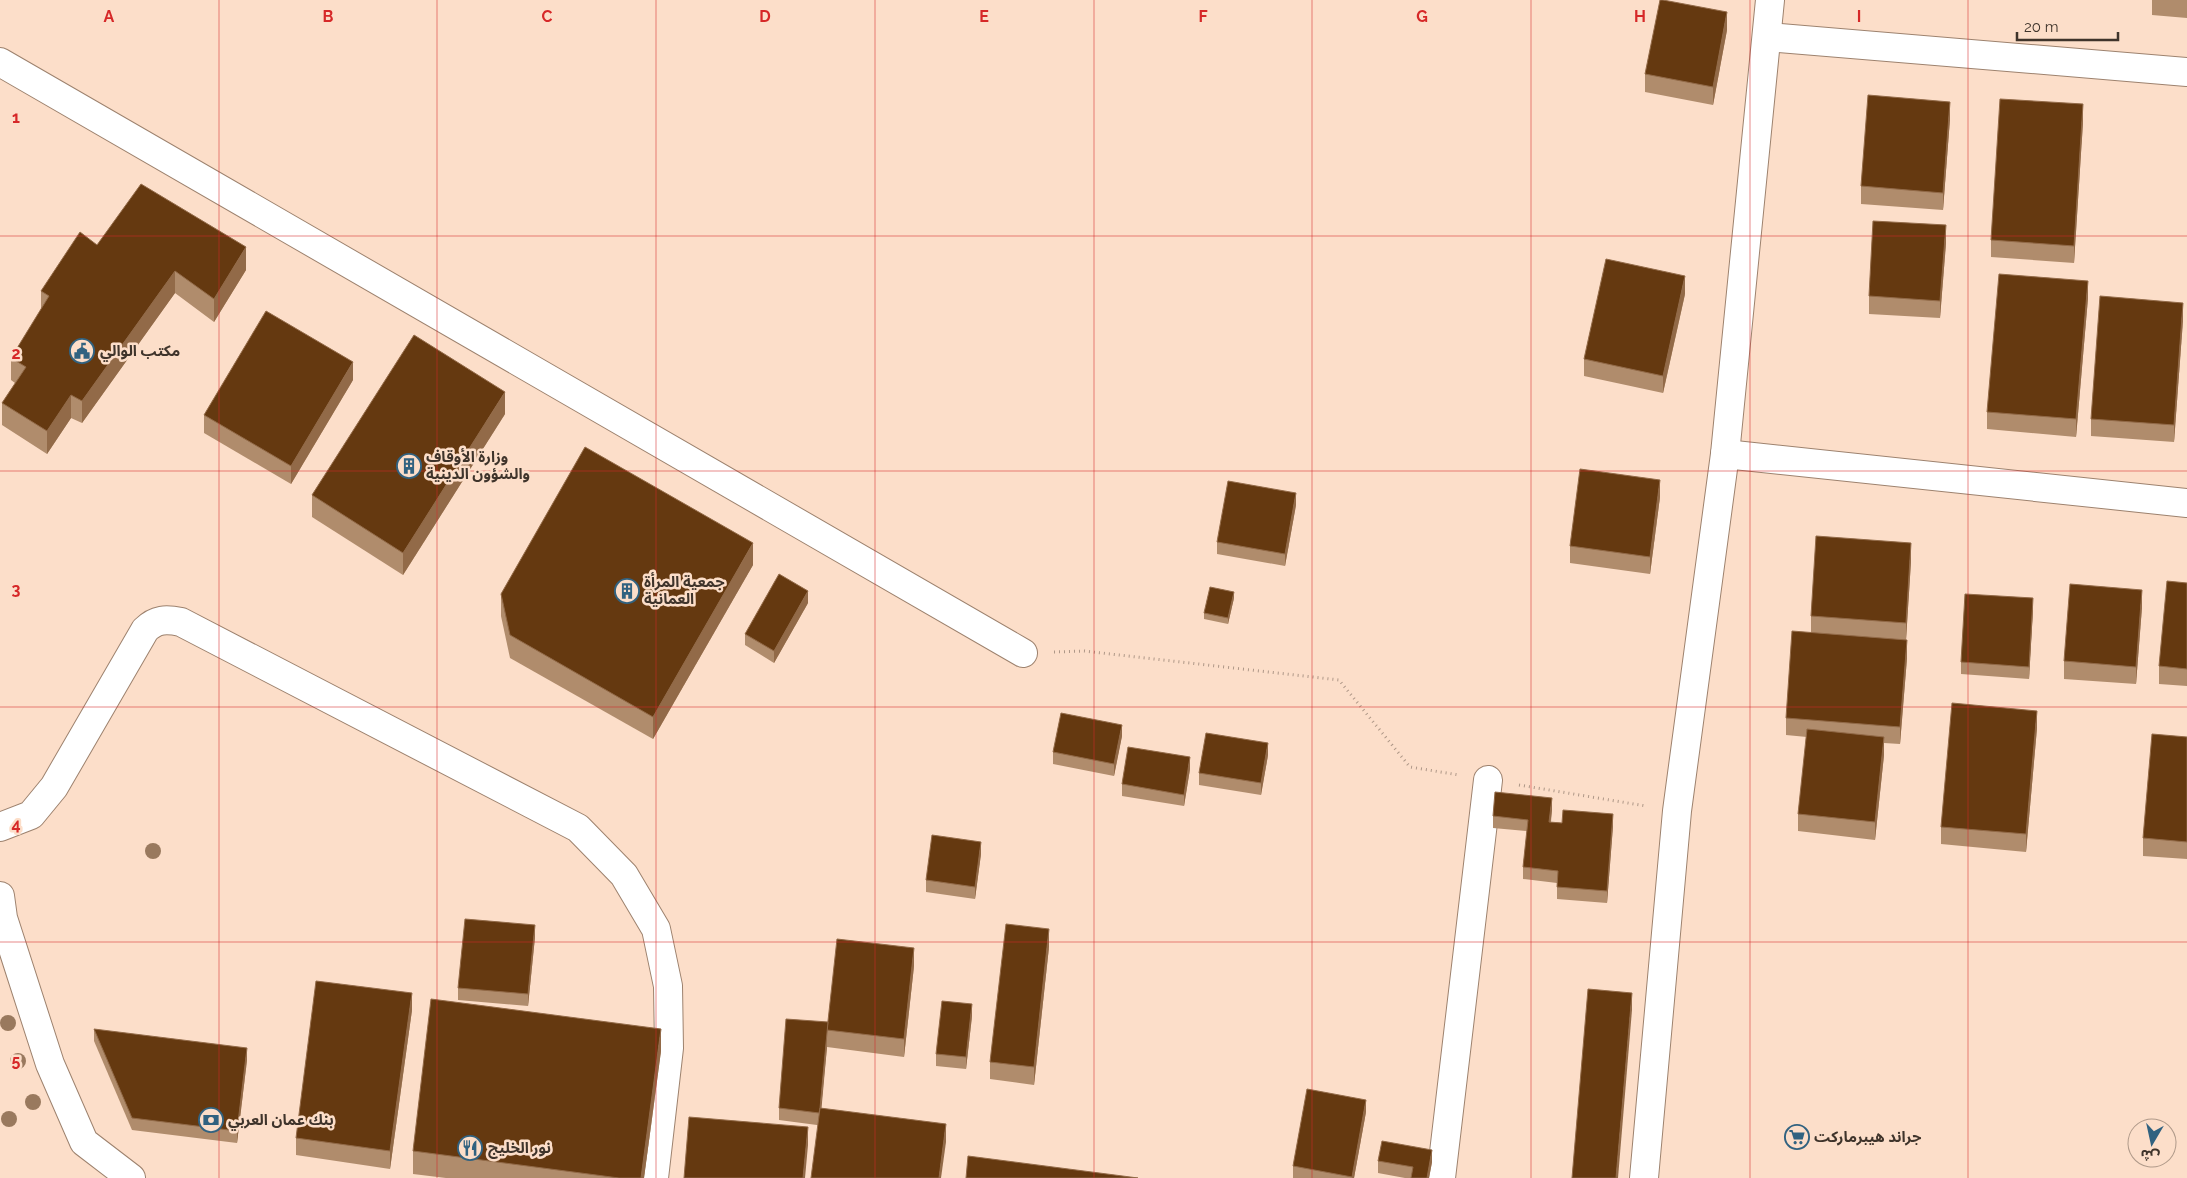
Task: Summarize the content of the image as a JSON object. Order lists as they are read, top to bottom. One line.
{"places":{"public building":["مكتب الوالي"],"building":["وزارة الأوقاف والشؤون الدينية","جمعية المرأة العمانية"],"bank":["بنك عمان العربي"],"supermarket":["جراند ه‍يبرماركت"],"restaurant":["نور الخليج"]},"scale_bar":"20 m","north":"bottom","grid":{"columns":["A","B","C","D","E","F","G","H","I"],"rows":["1","2","3","4","5"]}}
